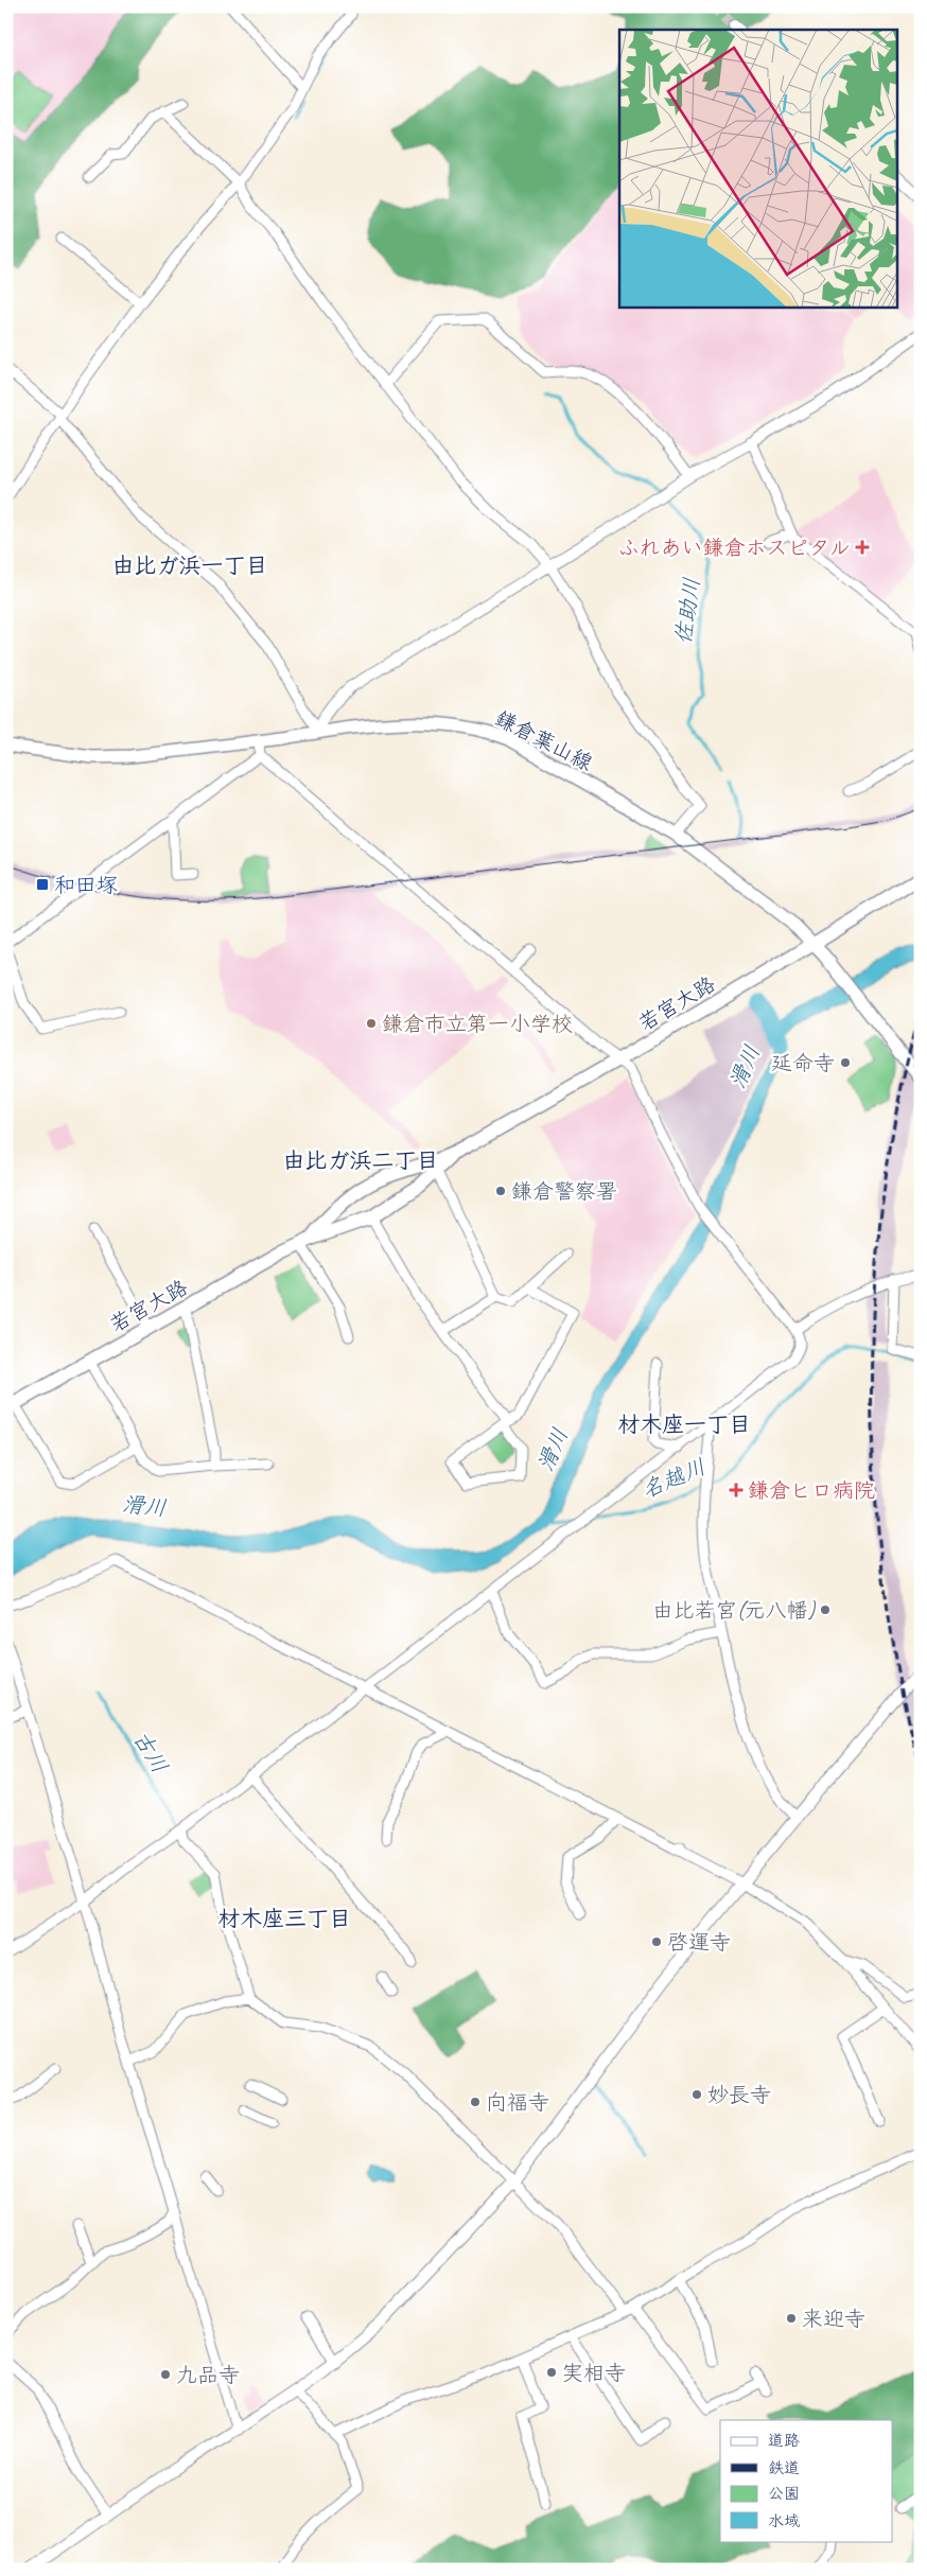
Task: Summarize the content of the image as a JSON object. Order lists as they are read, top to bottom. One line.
{"streets":{"main road":["鎌倉葉山線","若宮大路"]},"crossings":[["鎌倉葉山線","若宮大路"]],"districts":["由比ガ浜一丁目","由比ガ浜二丁目","材木座一丁目","材木座三丁目"],"water":["佐助川","滑川","名越川","古川"],"places":{"health":["ふれあい鎌倉ホスピタル","鎌倉ヒロ病院"],"transit":["和田塚"],"other":["鎌倉市立第一小学校","延命寺","鎌倉警察署","由比若宮(元八幡)","啓運寺","妙長寺","向福寺","来迎寺","実相寺","九品寺"]},"legend":["道路","鉄道","公園","水域"]}
